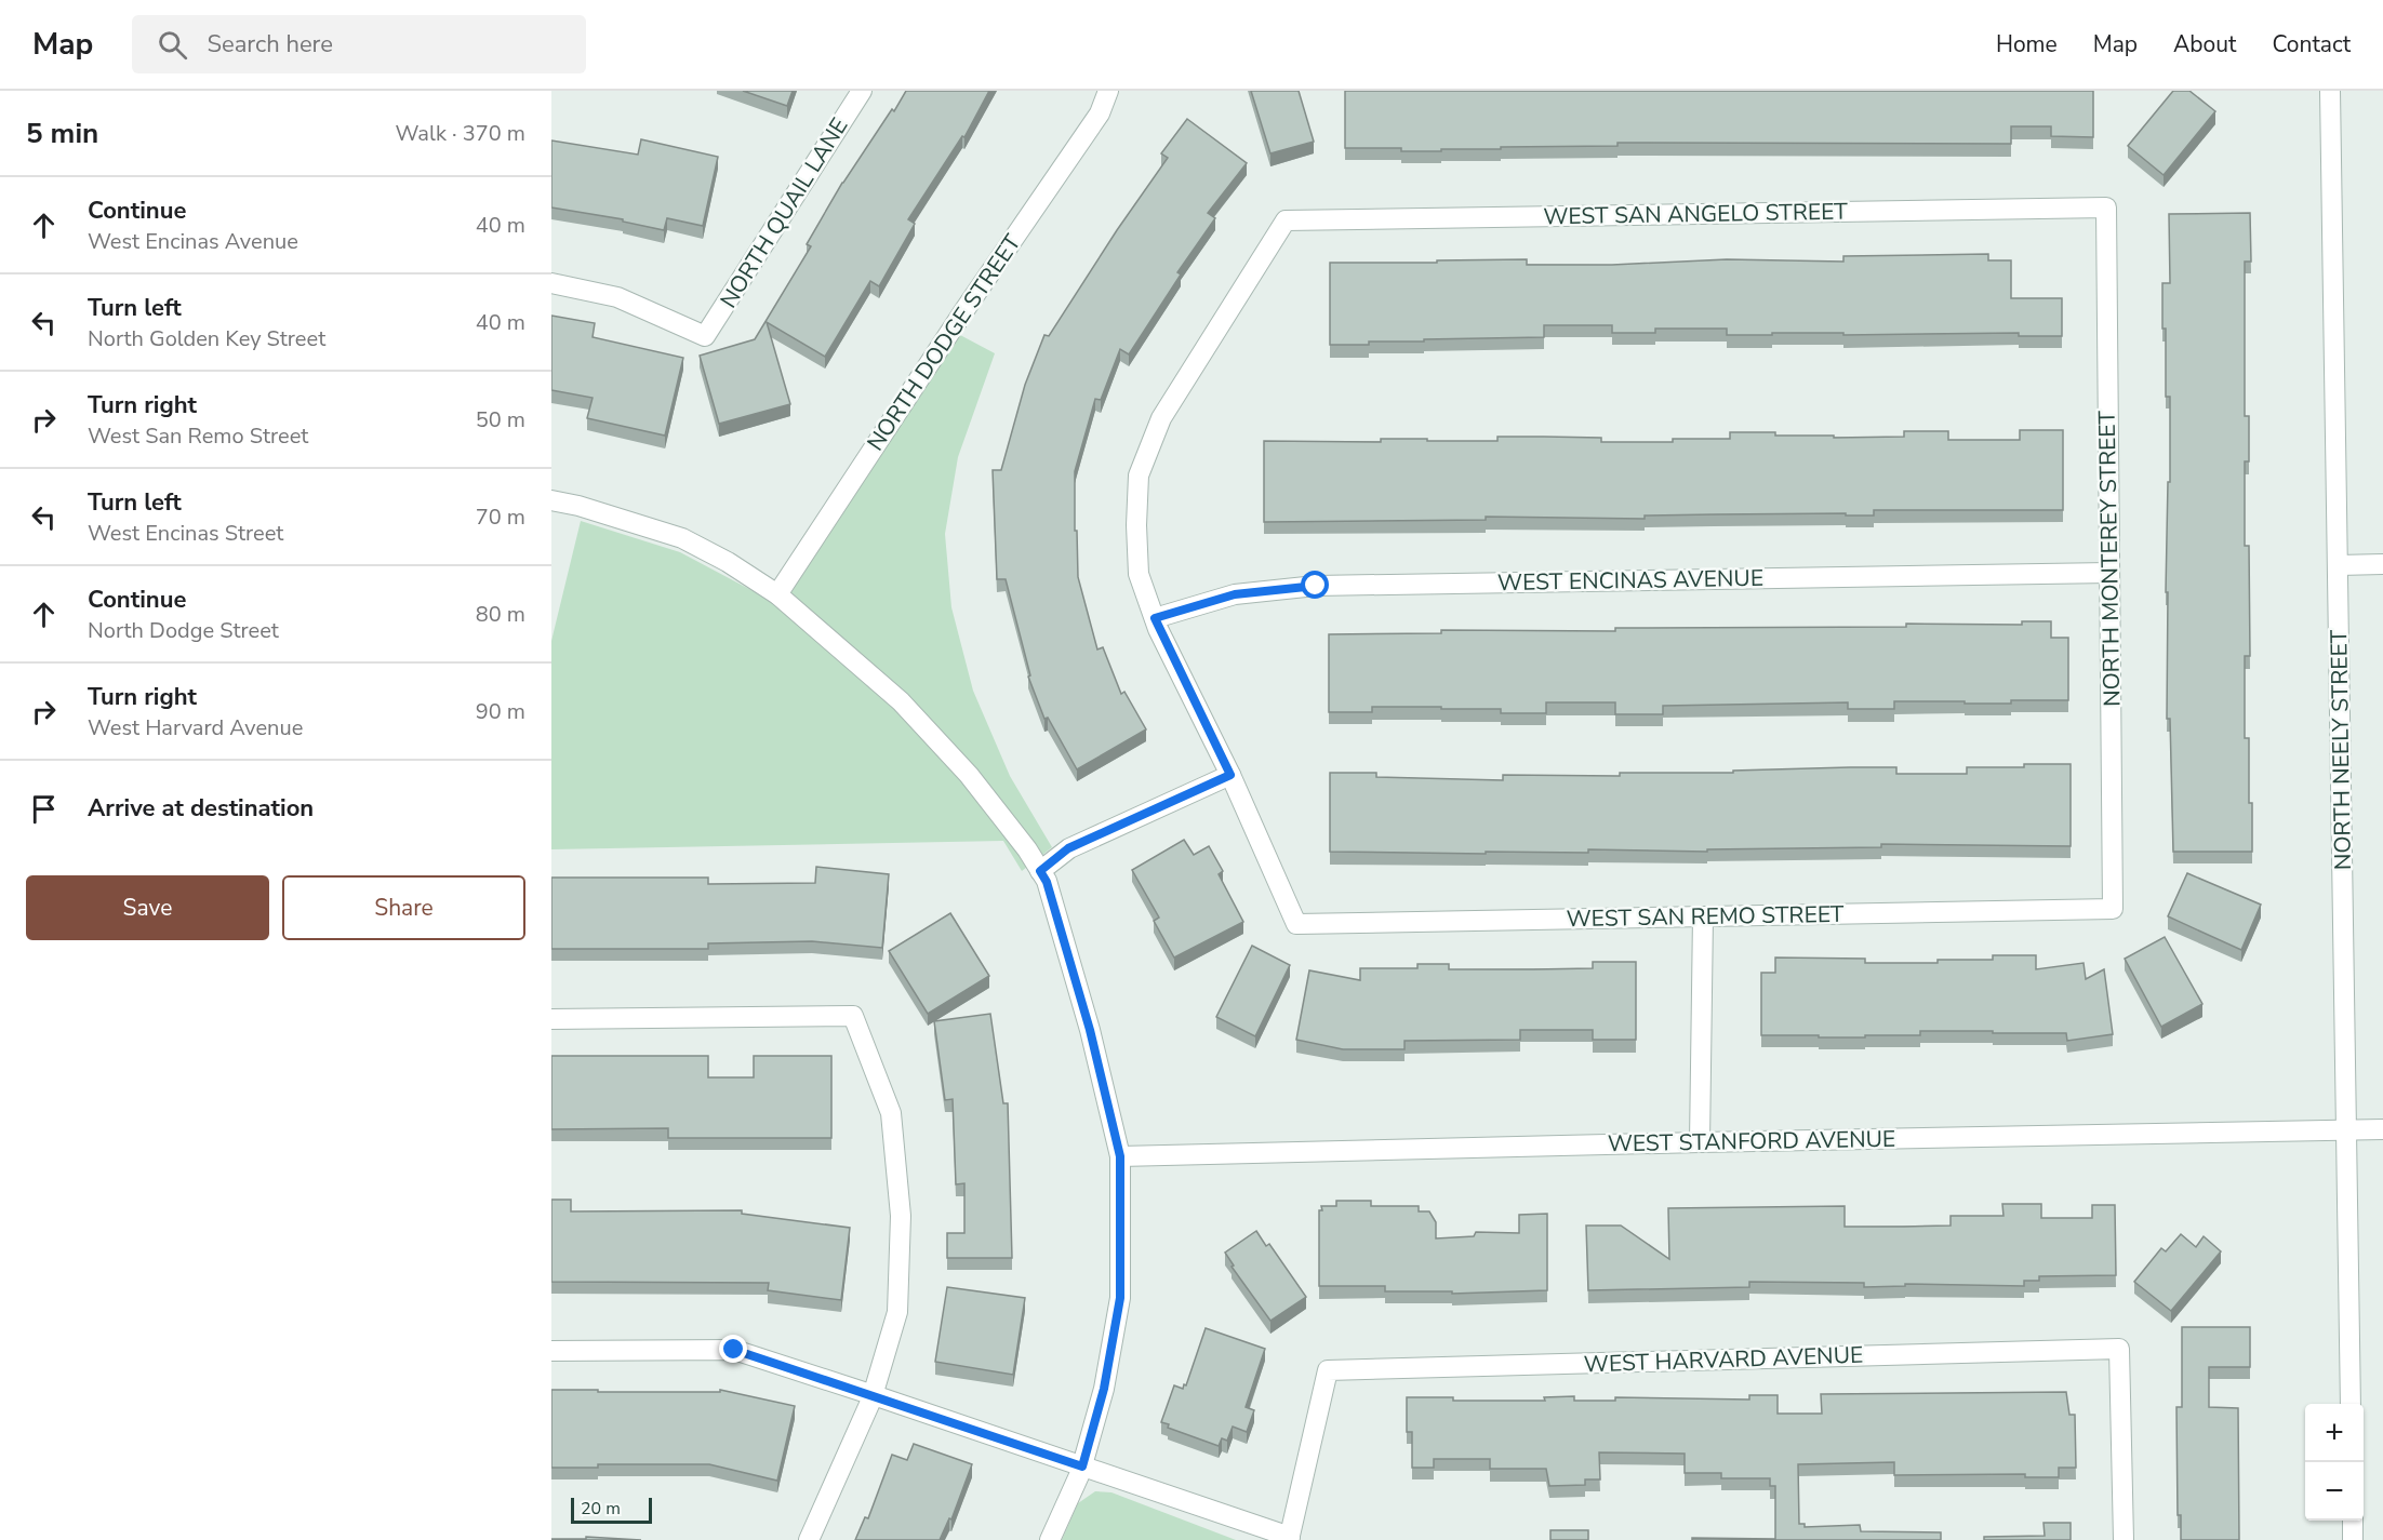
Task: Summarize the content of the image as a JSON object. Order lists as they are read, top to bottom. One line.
{"streets":{"street":["NORTH QUAIL LANE","WEST SAN ANGELO STREET","NORTH DODGE STREET","NORTH MONTEREY STREET","WEST ENCINAS AVENUE","NORTH NEELY STREET","WEST SAN REMO STREET","WEST STANFORD AVENUE","WEST HARVARD AVENUE"]},"crossings":[["WEST SAN ANGELO STREET","NORTH MONTEREY STREET"],["WEST SAN ANGELO STREET","WEST ENCINAS AVENUE"],["NORTH MONTEREY STREET","WEST ENCINAS AVENUE"],["NORTH MONTEREY STREET","WEST SAN REMO STREET"],["NORTH NEELY STREET","WEST STANFORD AVENUE"]],"scale_bar":"20 m","page":{"header":"Map","search":"Search here","nav":["Home","Map","About","Contact"],"heading":["5 min","Walk · 370 m"],"list":[["Continue","West Encinas Avenue","40 m"],["Turn left","North Golden Key Street","40 m"],["Turn right","West San Remo Street","50 m"],["Turn left","West Encinas Street","70 m"],["Continue","North Dodge Street","80 m"],["Turn right","West Harvard Avenue","90 m"],"Arrive at destination"],"buttons":["Save","Share"],"map_buttons":["+","−"],"scale":"20 m"}}
